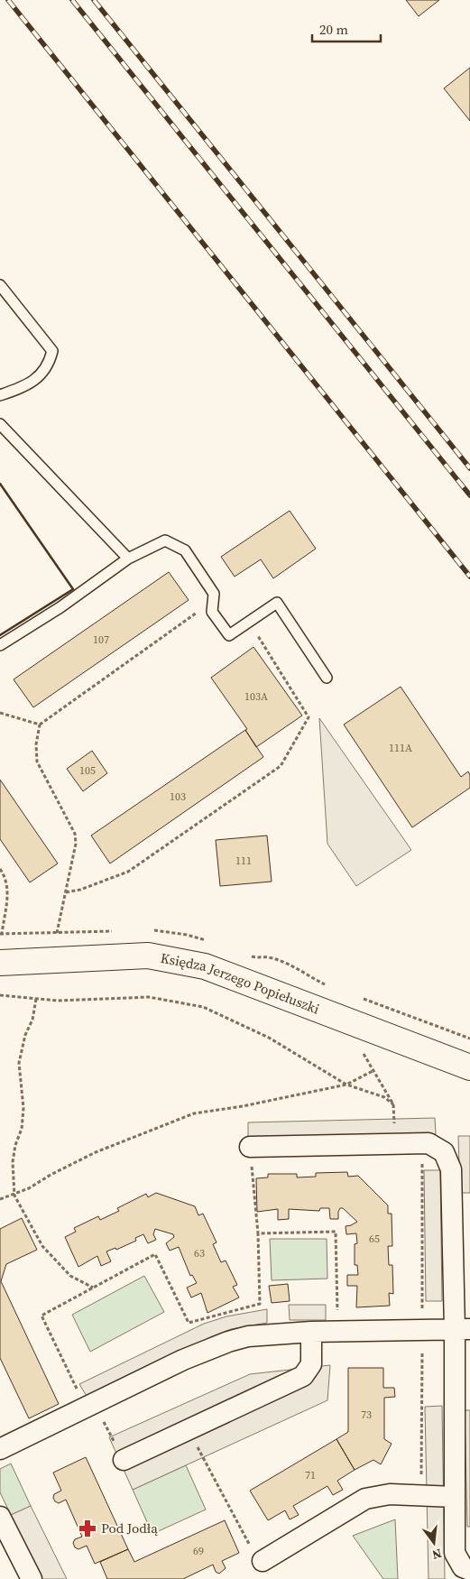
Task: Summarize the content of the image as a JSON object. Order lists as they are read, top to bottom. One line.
{"streets":{"street":["Księdza Jerzego Popiełuszki"]},"places":{"pharmacy":["Pod Jodłą"]},"house_numbers":["107","103A","111A","105","103","111","65","63","73","71","69"],"scale_bar":"20 m","north":"bottom"}
